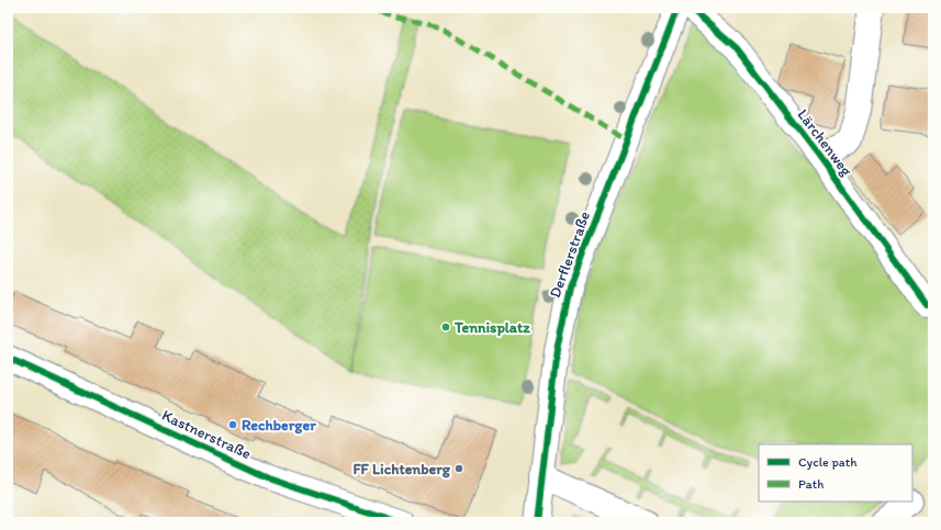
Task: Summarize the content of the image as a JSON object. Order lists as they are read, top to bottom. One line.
{"streets":{"street":["Lärchenweg","Derflerstraße","Kastnerstraße"]},"places":["Tennisplatz","Rechberger","FF Lichtenberg"],"legend":["Cycle path","Path"]}
